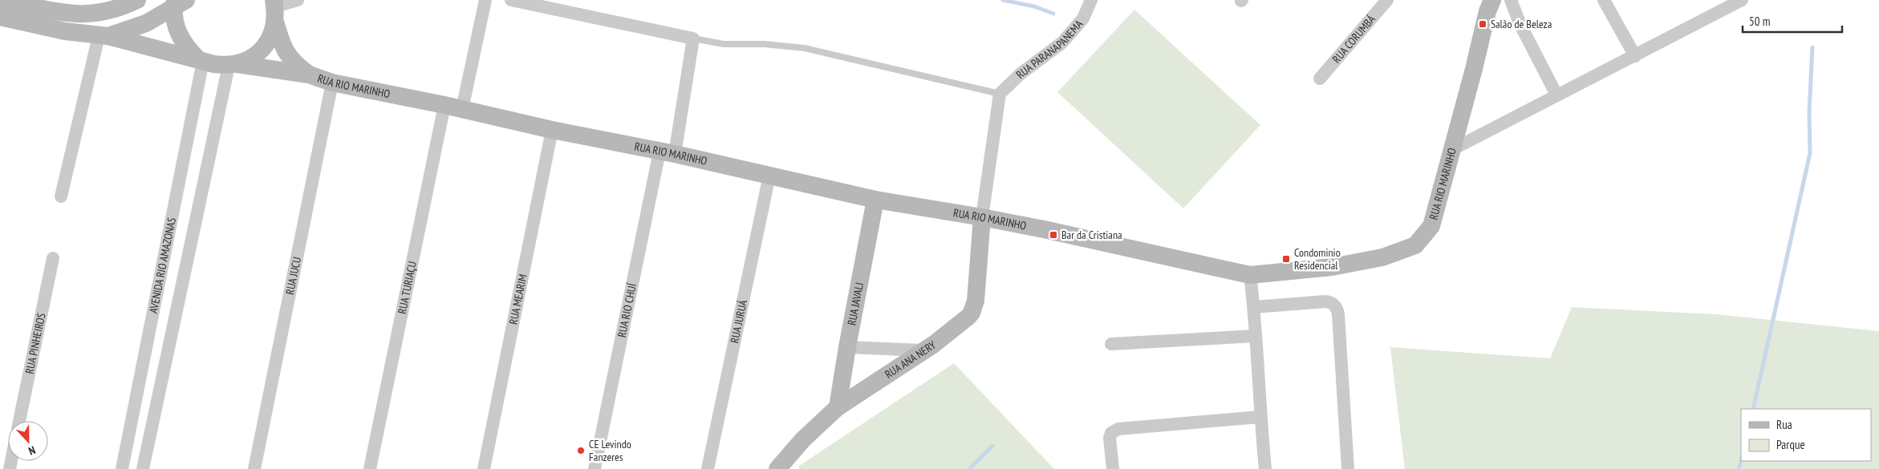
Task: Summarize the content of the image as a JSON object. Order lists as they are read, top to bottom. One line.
{"streets":{"street":["RUA CORUMBÁ","RUA PARANAPANEMA","RUA RIO MARINHO","AVENIDA RIO AMAZONAS","RUA JUCU","RUA TURIAÇU","RUA MEARIM","RUA JAVALI","RUA RIO CHUÍ","RUA JURUÁ","RUA PINHEIROS","RUA ANA NERY"]},"crossings":[["RUA RIO MARINHO","AVENIDA RIO AMAZONAS"],["RUA RIO MARINHO","RUA JUCU"],["RUA RIO MARINHO","RUA TURIAÇU"],["RUA RIO MARINHO","RUA MEARIM"],["RUA RIO MARINHO","RUA JAVALI"],["RUA RIO MARINHO","RUA RIO CHUÍ"],["RUA RIO MARINHO","RUA JURUÁ"],["RUA RIO MARINHO","RUA ANA NERY"],["RUA JAVALI","RUA ANA NERY"]],"places":{"transit":["Salão de Beleza","Bar da Cristiana","Condominio Residencial"],"other":["CE Levindo Fanzeres"]},"legend":["Rua","Parque"],"scale_bar":"50 m","north":"bottom"}
